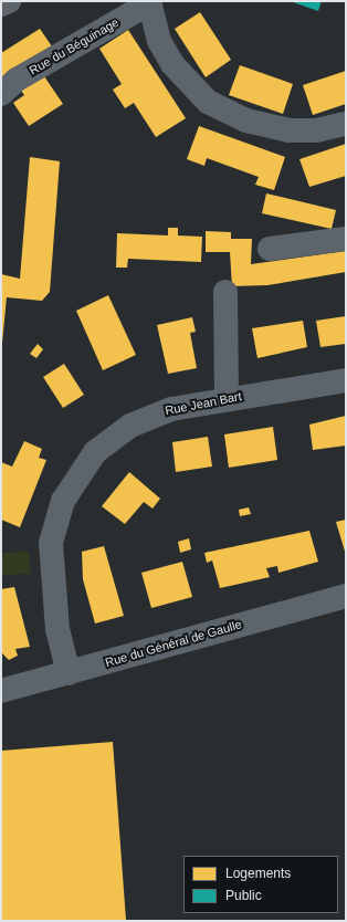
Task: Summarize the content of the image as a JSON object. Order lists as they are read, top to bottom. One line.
{"streets":{"street":["Rue du Béguinage","Rue Jean Bart","Rue du Général de Gaulle"]},"crossings":[["Rue Jean Bart","Rue du Général de Gaulle"]],"legend":["Logements","Public"]}
